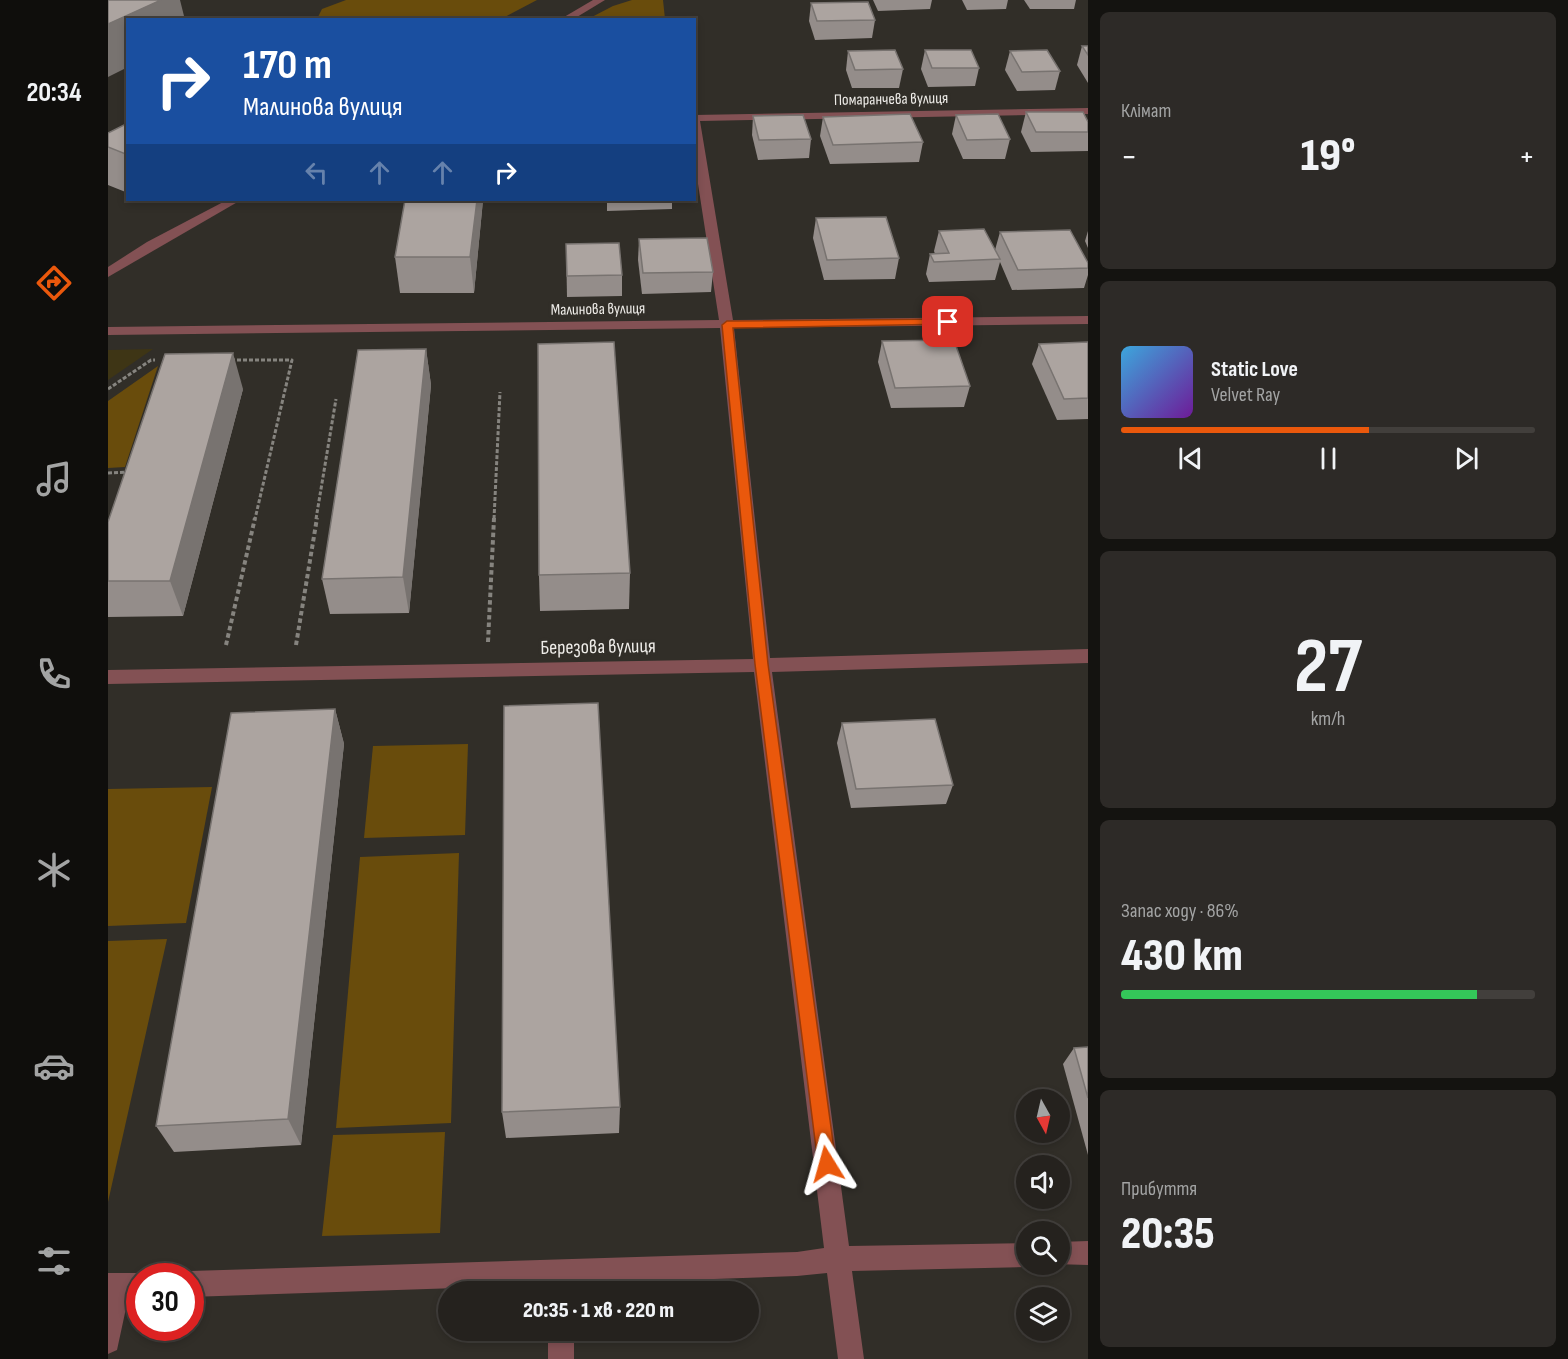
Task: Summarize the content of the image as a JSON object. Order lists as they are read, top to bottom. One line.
{"streets":{"street":["Помаранчева вулиця","Малинова вулиця","Березова вулиця"]},"north":"bottom","page":{"tabs":"20:34","tile":["Клімат",["27","km/h"],["Запас ходу · 86%","430 km"],["Прибуття","20:35"]],"turn":["170 m","Малинова вулиця"],"heat":["−","19°","+"],"song":["Static Love","Velvet Ray"],"limit":"30","trip":"20:35 · 1 хв · 220 m"}}
